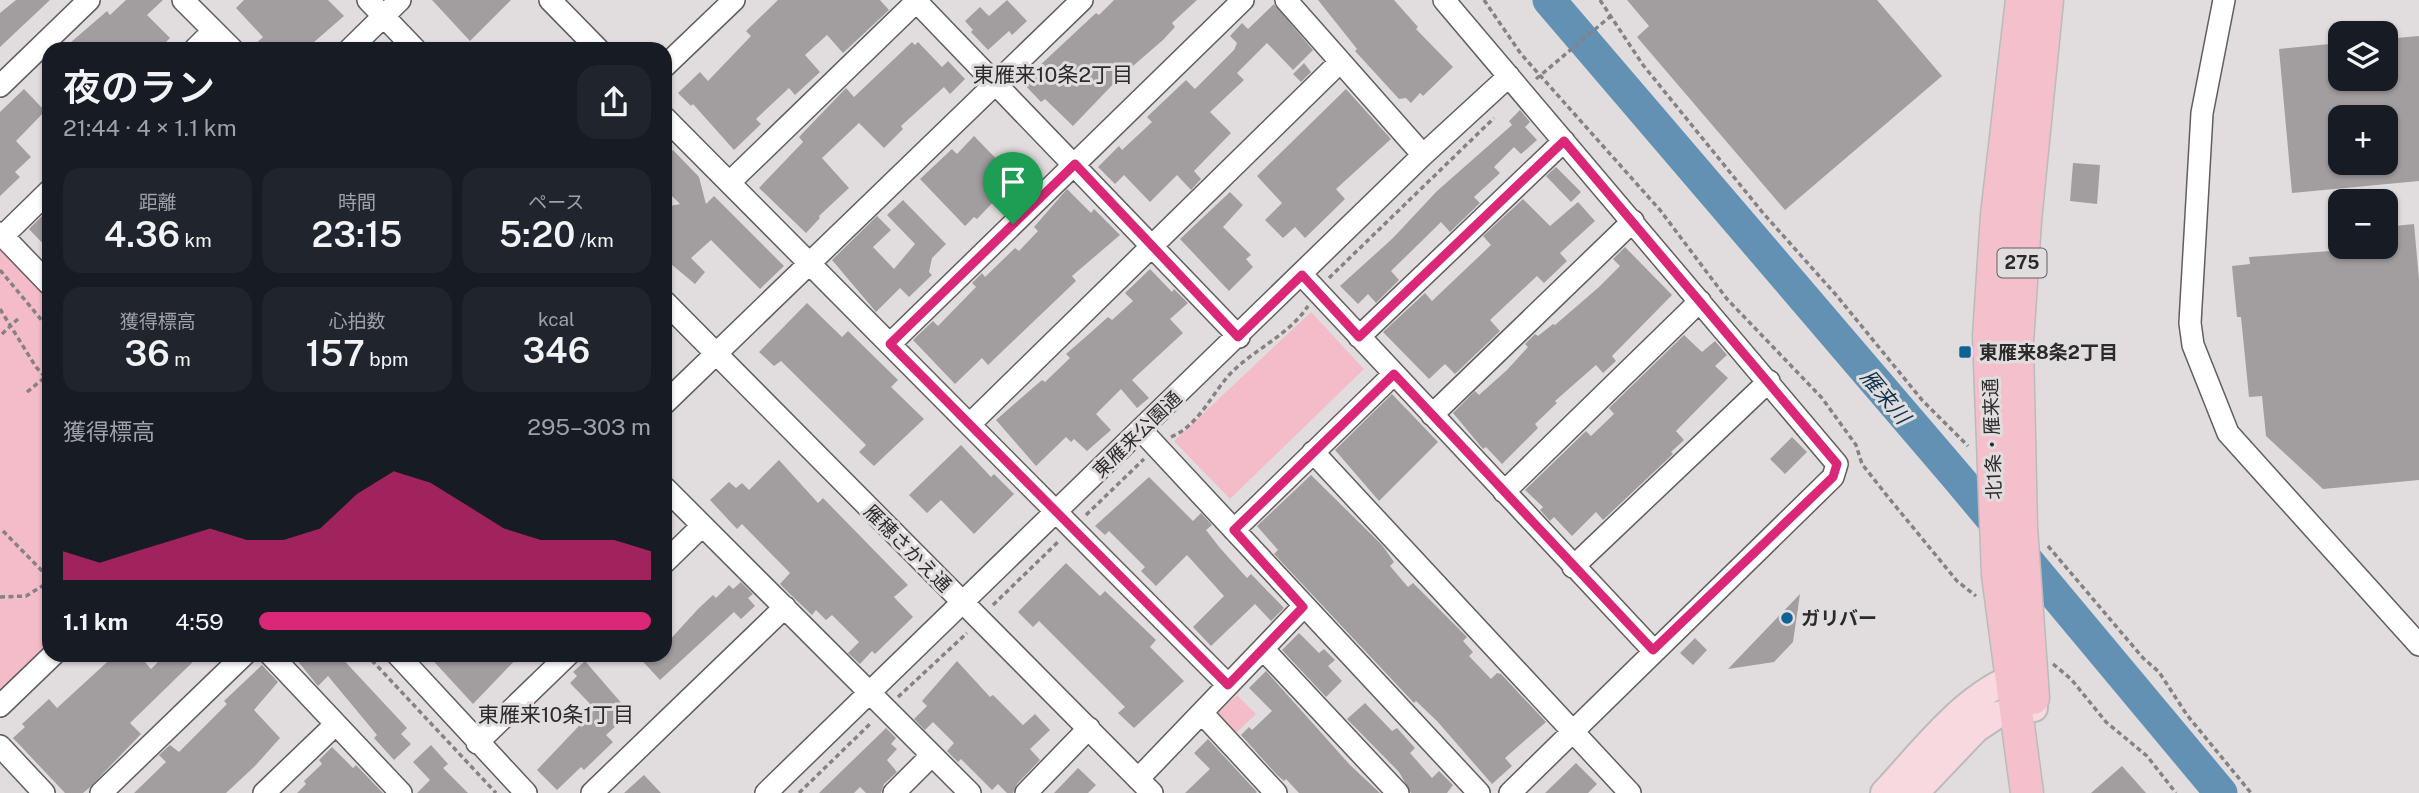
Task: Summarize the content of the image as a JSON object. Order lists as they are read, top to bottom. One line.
{"streets":{"highway":["275","北1条・雁来通"],"street":["東雁来公園通","雁穂さかえ通"]},"crossings":[["東雁来公園通","雁穂さかえ通"]],"districts":["東雁来10条2丁目","東雁来10条1丁目"],"water":["雁来川"],"places":{"transit":["東雁来8条2丁目"],"other":["ガリバー"]},"page":{"map_buttons":["+","−"],"heading":["夜のラン","21:44 · 4 × 1.1 km"],"stats":[["距離","4.36 km"],["時間","23:15"],["ペース","5:20 /km"],["獲得標高","36 m"],["心拍数","157 bpm"],["kcal","346"]],"chart":["獲得標高","295–303 m"],"list":[{"name":"1.1 km","note":"4:59"}]}}
